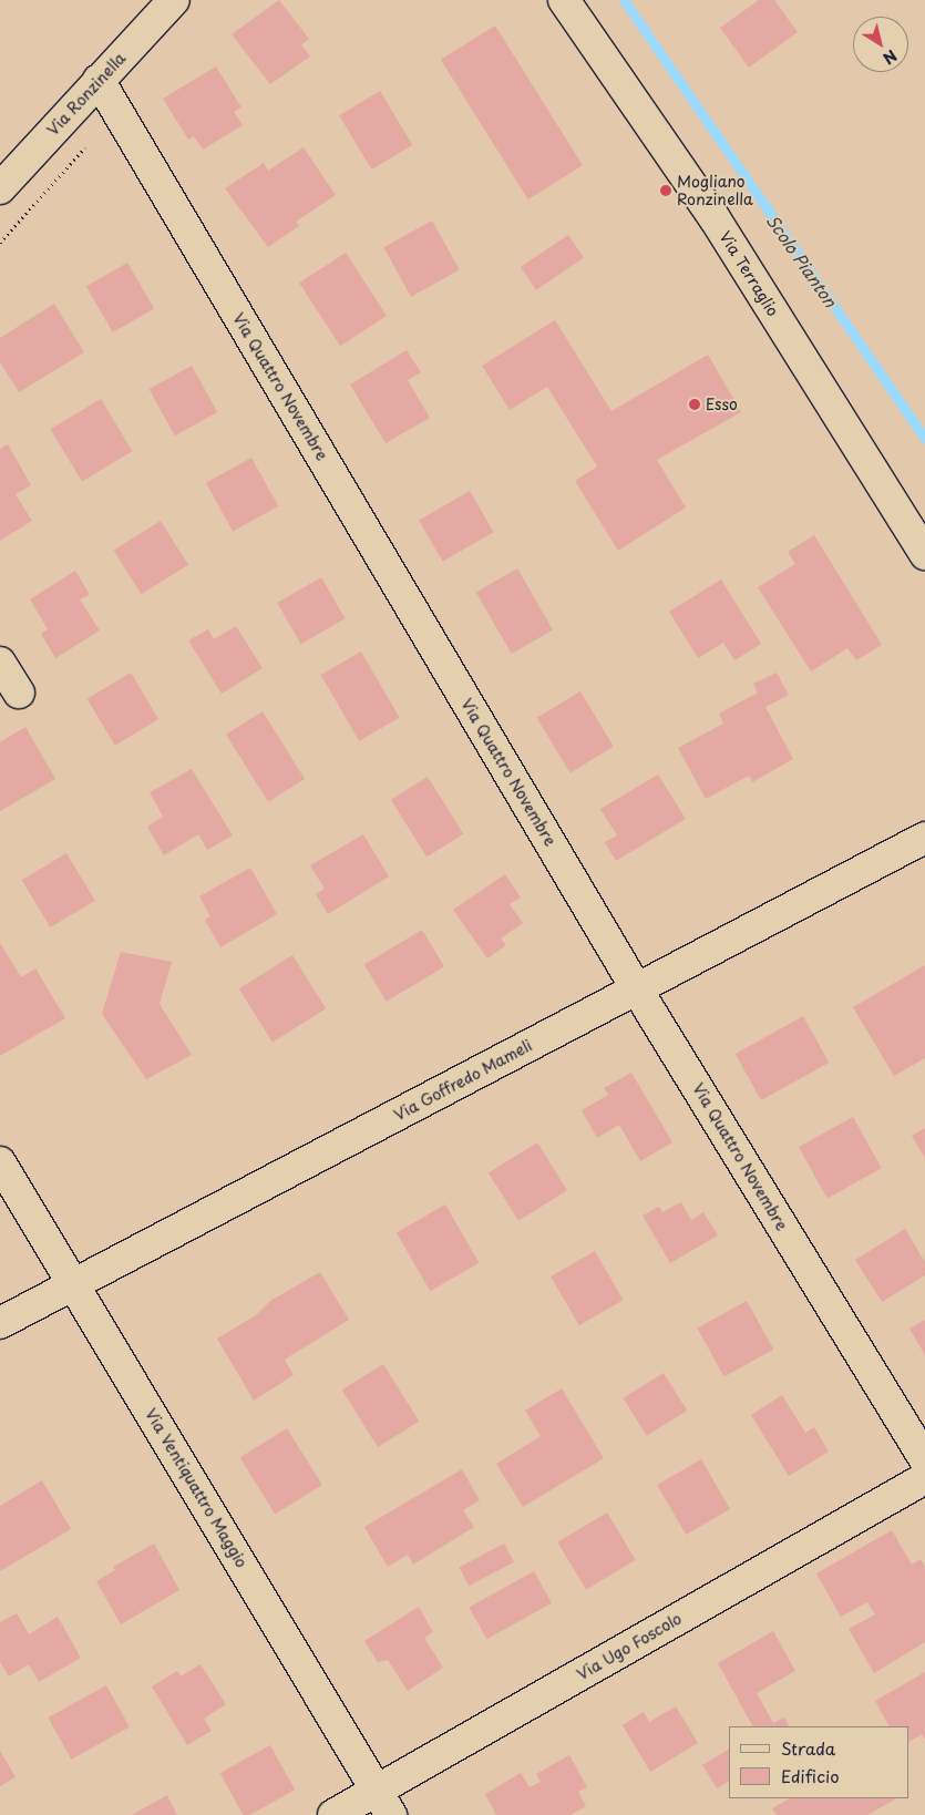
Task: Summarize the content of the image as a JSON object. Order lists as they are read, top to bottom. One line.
{"streets":{"street":["Via Ronzinella","Via Terraglio","Via Quattro Novembre","Via Goffredo Mameli","Via Ventiquattro Maggio","Via Ugo Foscolo"]},"crossings":[["Via Ronzinella","Via Quattro Novembre"],["Via Quattro Novembre","Via Goffredo Mameli"],["Via Goffredo Mameli","Via Ventiquattro Maggio"],["Via Ventiquattro Maggio","Via Ugo Foscolo"]],"water":["Scolo Pianton"],"places":["Mogliano Ronzinella","Esso"],"legend":["Strada","Edificio"],"north":"bottom right"}
